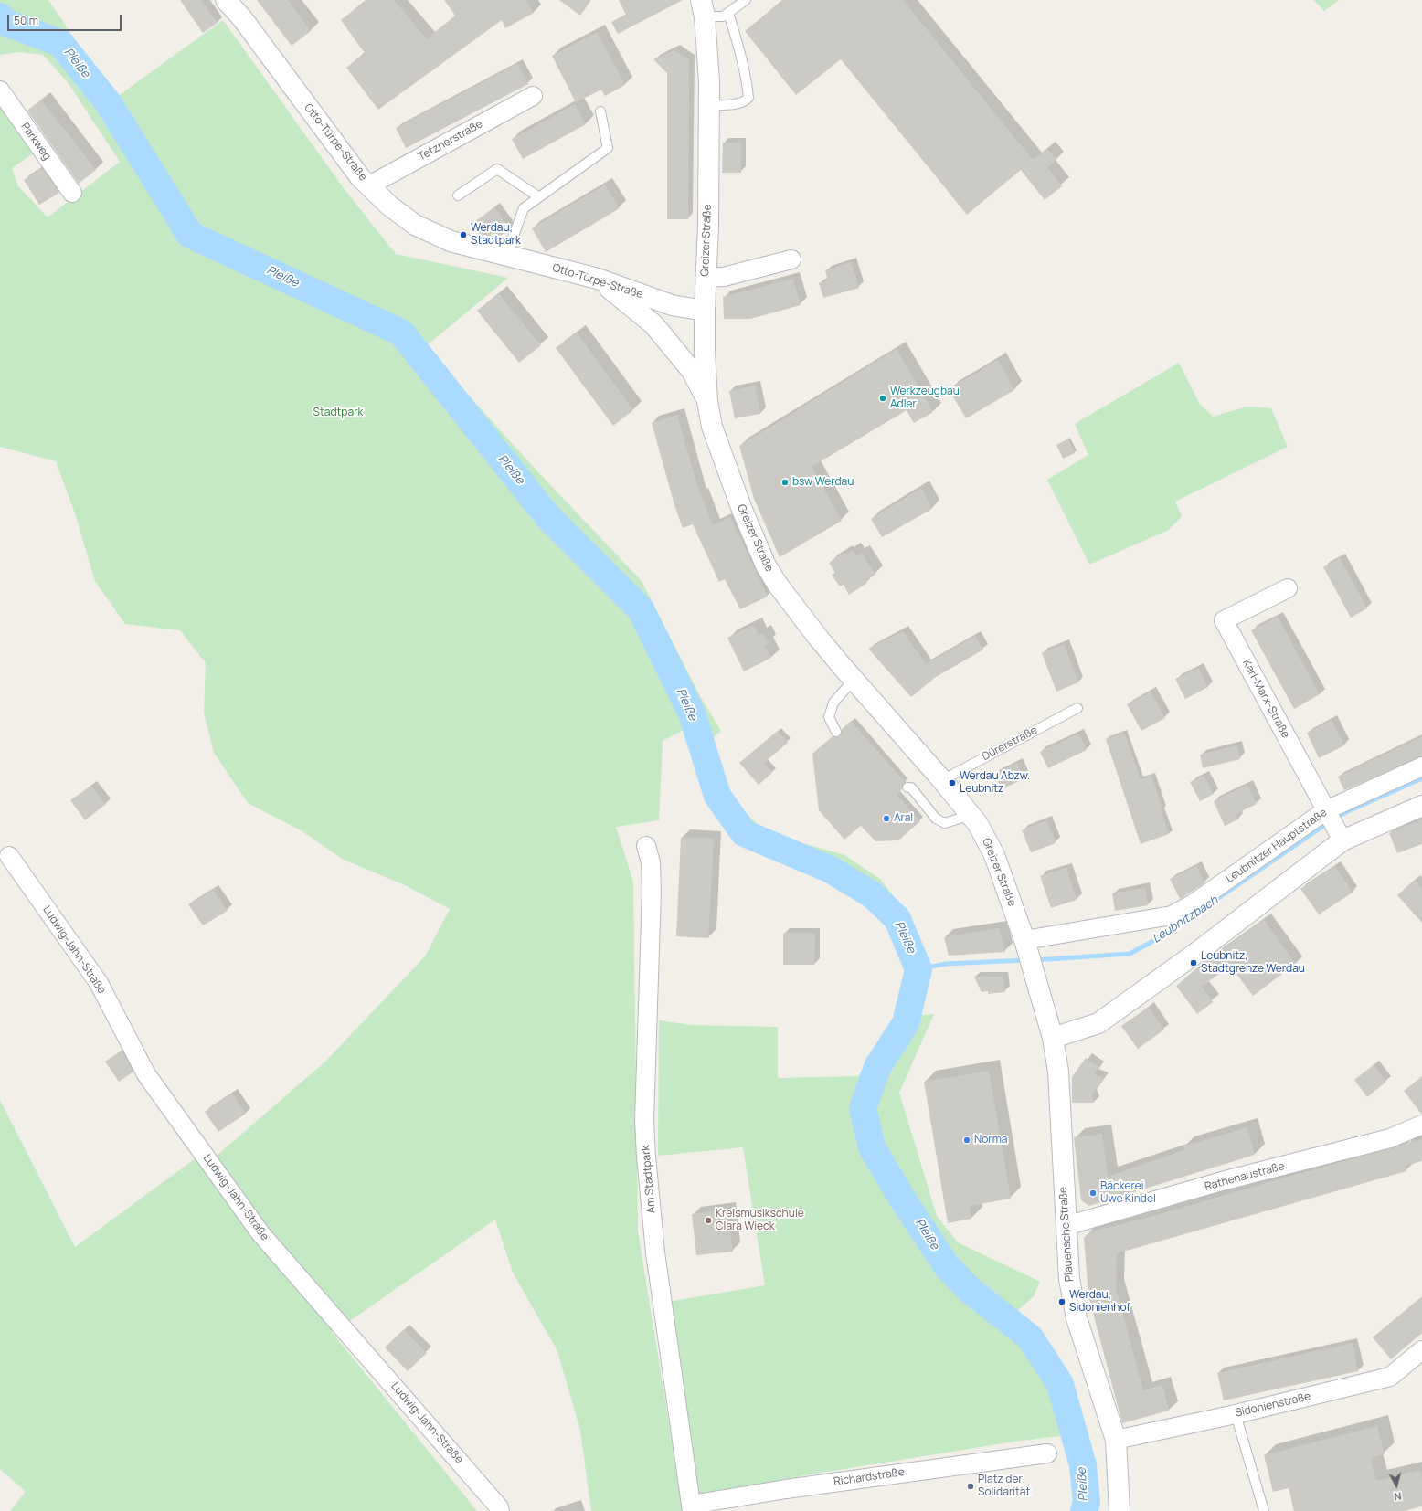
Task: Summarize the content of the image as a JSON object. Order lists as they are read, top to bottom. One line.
{"streets":{"street":["Tetznerstraße","Parkweg","Otto-Türpe-Straße","Greizer Straße","Karl-Marx-Straße","Leubnitzer Hauptstraße","Ludwig-Jahn-Straße","Rathenaustraße","Am Stadtpark","Plauensche Straße","Sidonienstraße","Richardstraße"],"lane":["Dürerstraße"]},"crossings":[["Tetznerstraße","Otto-Türpe-Straße"],["Otto-Türpe-Straße","Greizer Straße"],["Greizer Straße","Dürerstraße"],["Greizer Straße","Leubnitzer Hauptstraße"],["Greizer Straße","Plauensche Straße"],["Karl-Marx-Straße","Leubnitzer Hauptstraße"],["Leubnitzer Hauptstraße","Plauensche Straße"],["Rathenaustraße","Plauensche Straße"],["Am Stadtpark","Richardstraße"],["Plauensche Straße","Sidonienstraße"]],"water":["Pleiße","Leubnitzbach"],"parks":["Stadtpark"],"places":["Werdau, Stadtpark","Werkzeugbau Adler","bsw Werdau","Werdau Abzw. Leubnitz","Aral","Leubnitz, Stadtgrenze Werdau","Norma","Bäckerei Uwe Kindel","Kreismusikschule Clara Wieck","Werdau, Sidonienhof","Platz der Solidarität"],"scale_bar":"50 m","north":"bottom"}
